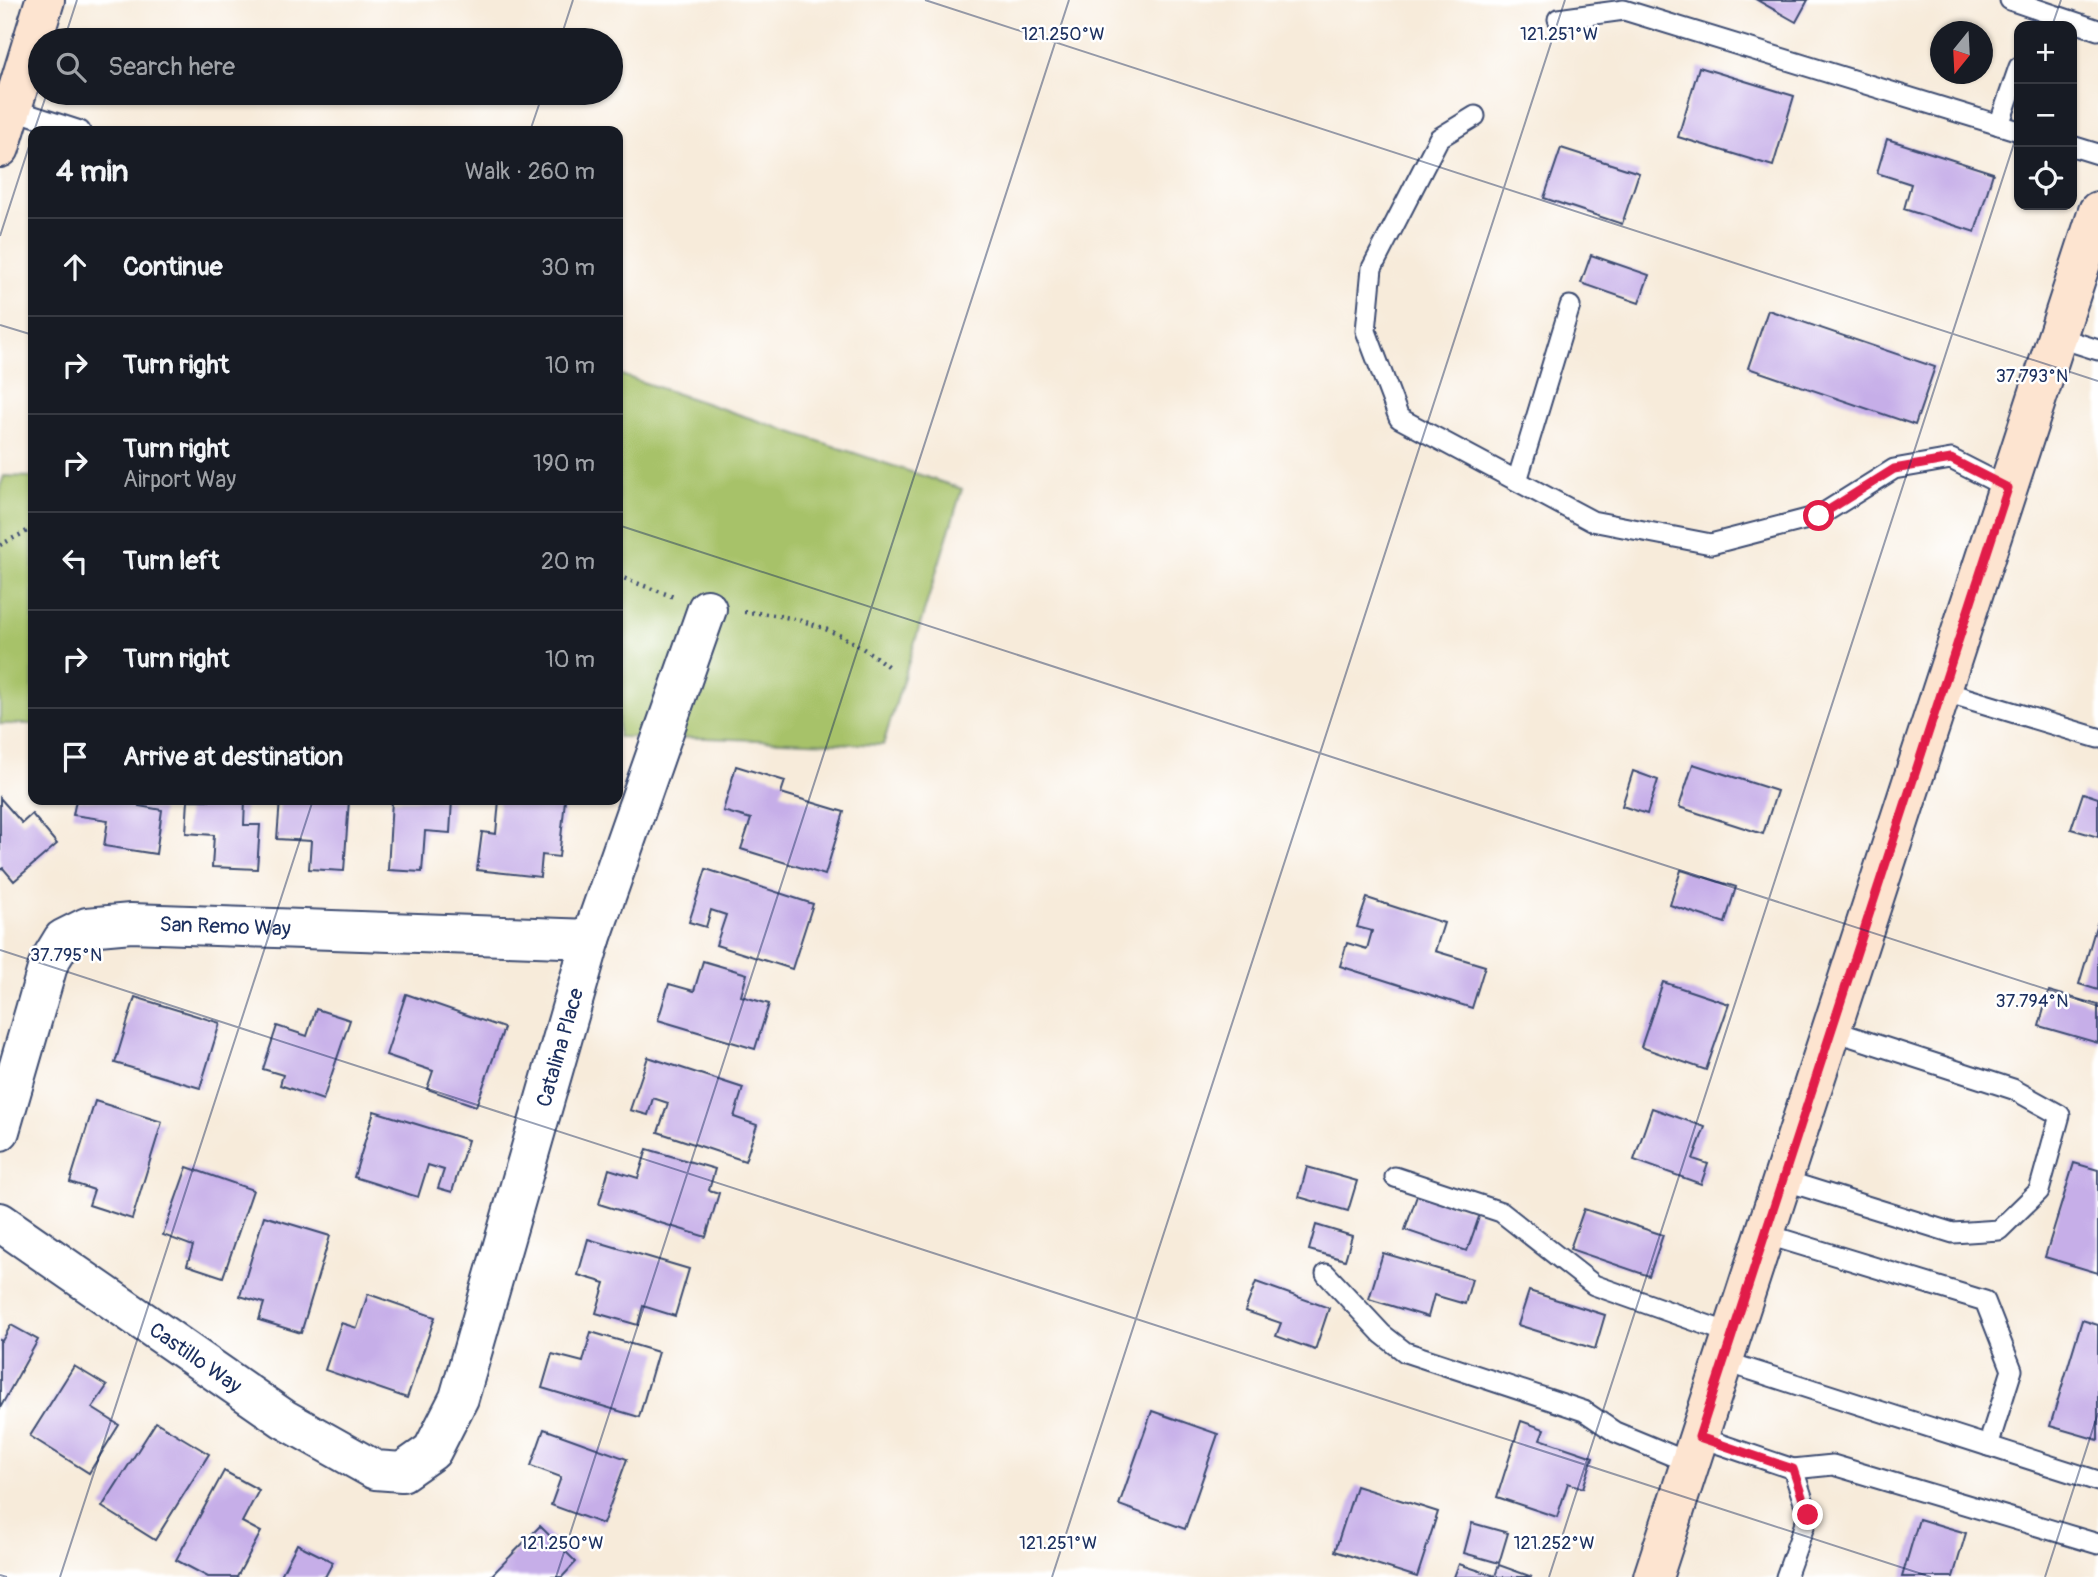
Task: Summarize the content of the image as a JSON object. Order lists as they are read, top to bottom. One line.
{"streets":{"street":["San Remo Way","Catalina Place","Castillo Way"]},"crossings":[["San Remo Way","Catalina Place"],["Catalina Place","Castillo Way"]],"north":"bottom","page":{"map_buttons":["+","−"],"search":"Search here","heading":["4 min","Walk · 260 m"],"list":[["Continue","30 m"],["Turn right","10 m"],["Turn right","Airport Way","190 m"],["Turn left","20 m"],["Turn right","10 m"],"Arrive at destination"]},"coordinates":["121.250°W","121.251°W","37.793°N","37.795°N","37.794°N","121.252°W"]}
